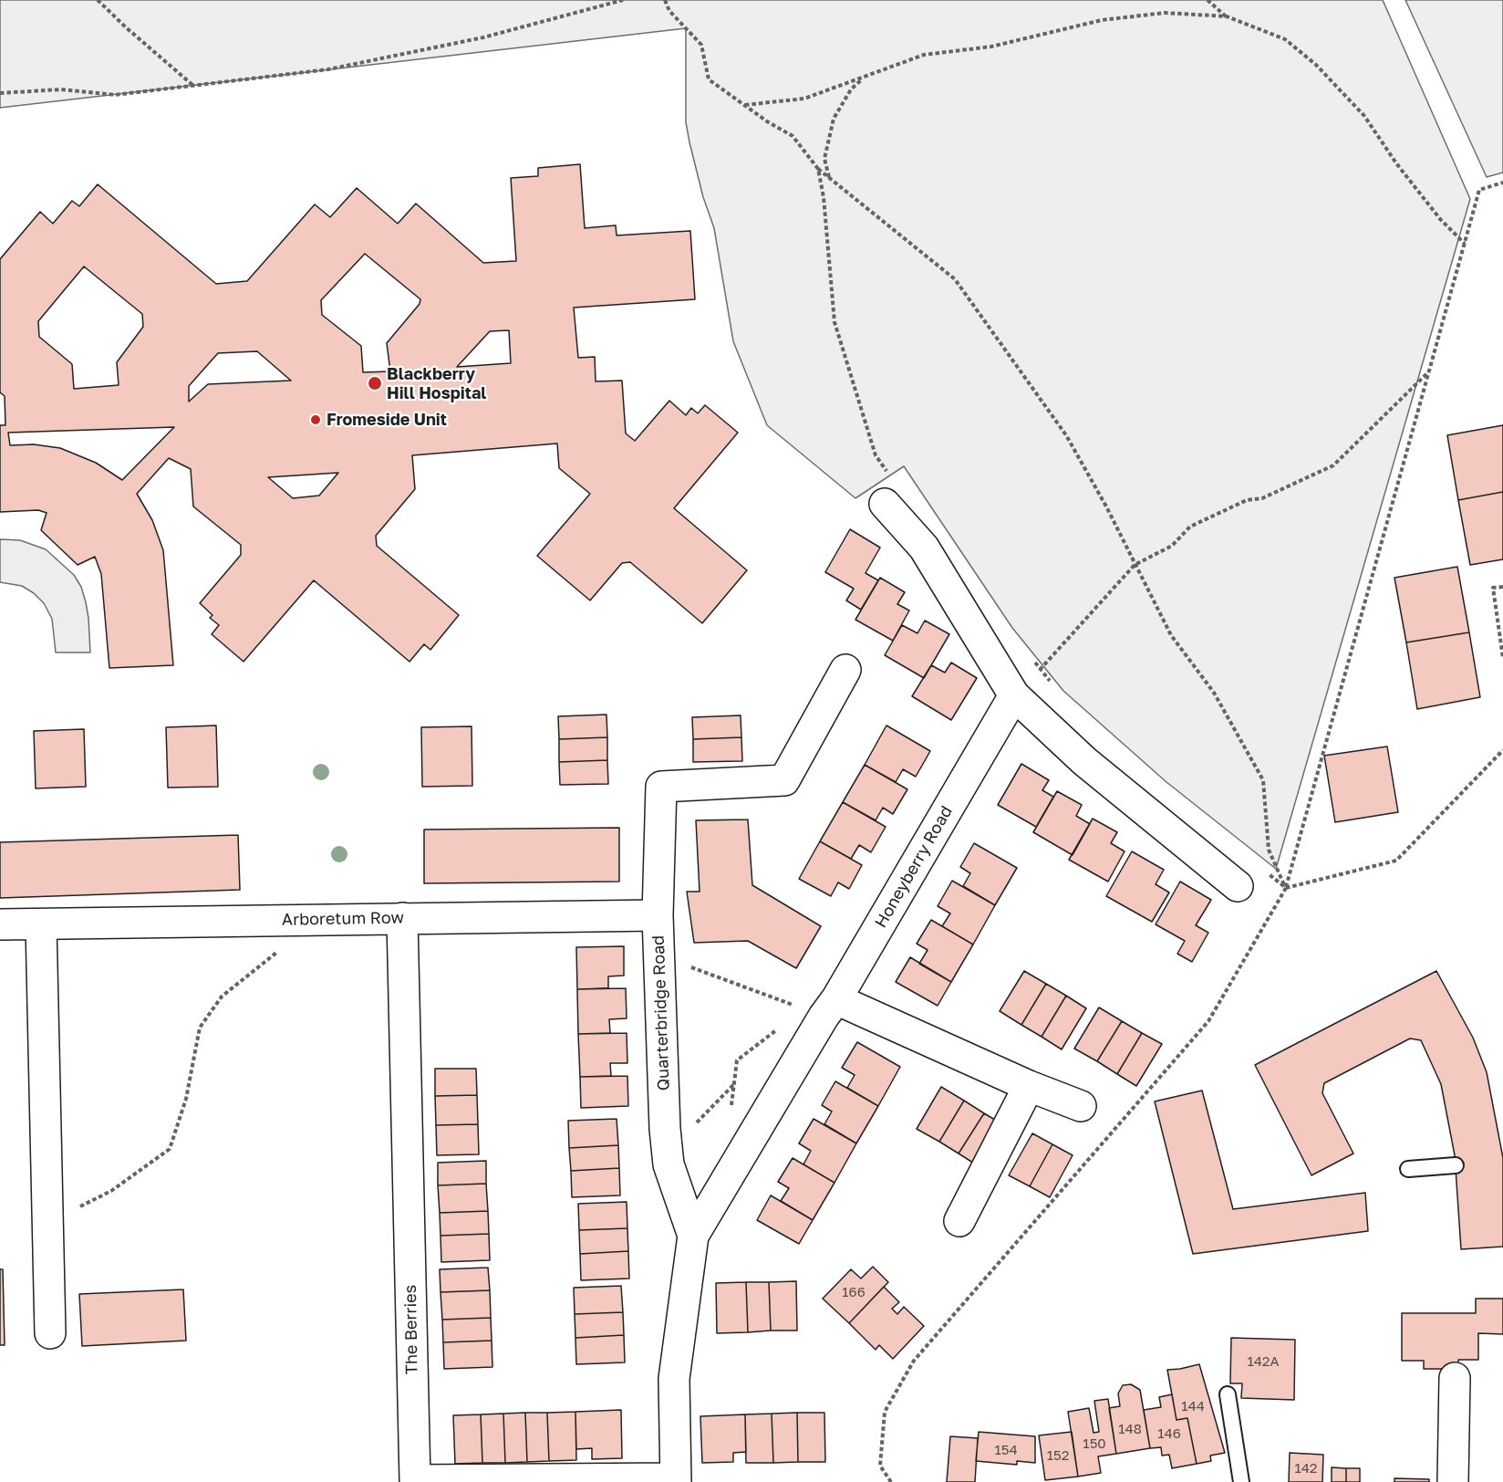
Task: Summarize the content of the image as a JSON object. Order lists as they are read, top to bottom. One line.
{"streets":{"street":["Honeyberry Road","Arboretum Row","Quarterbridge Road","The Berries"]},"crossings":[["Honeyberry Road","Quarterbridge Road"],["Arboretum Row","Quarterbridge Road"],["Arboretum Row","The Berries"],["Quarterbridge Road","The Berries"]],"places":["Blackberry Hill Hospital","Fromeside Unit"],"house_numbers":["166","142A","144","148","146","150","154","152","142"]}
